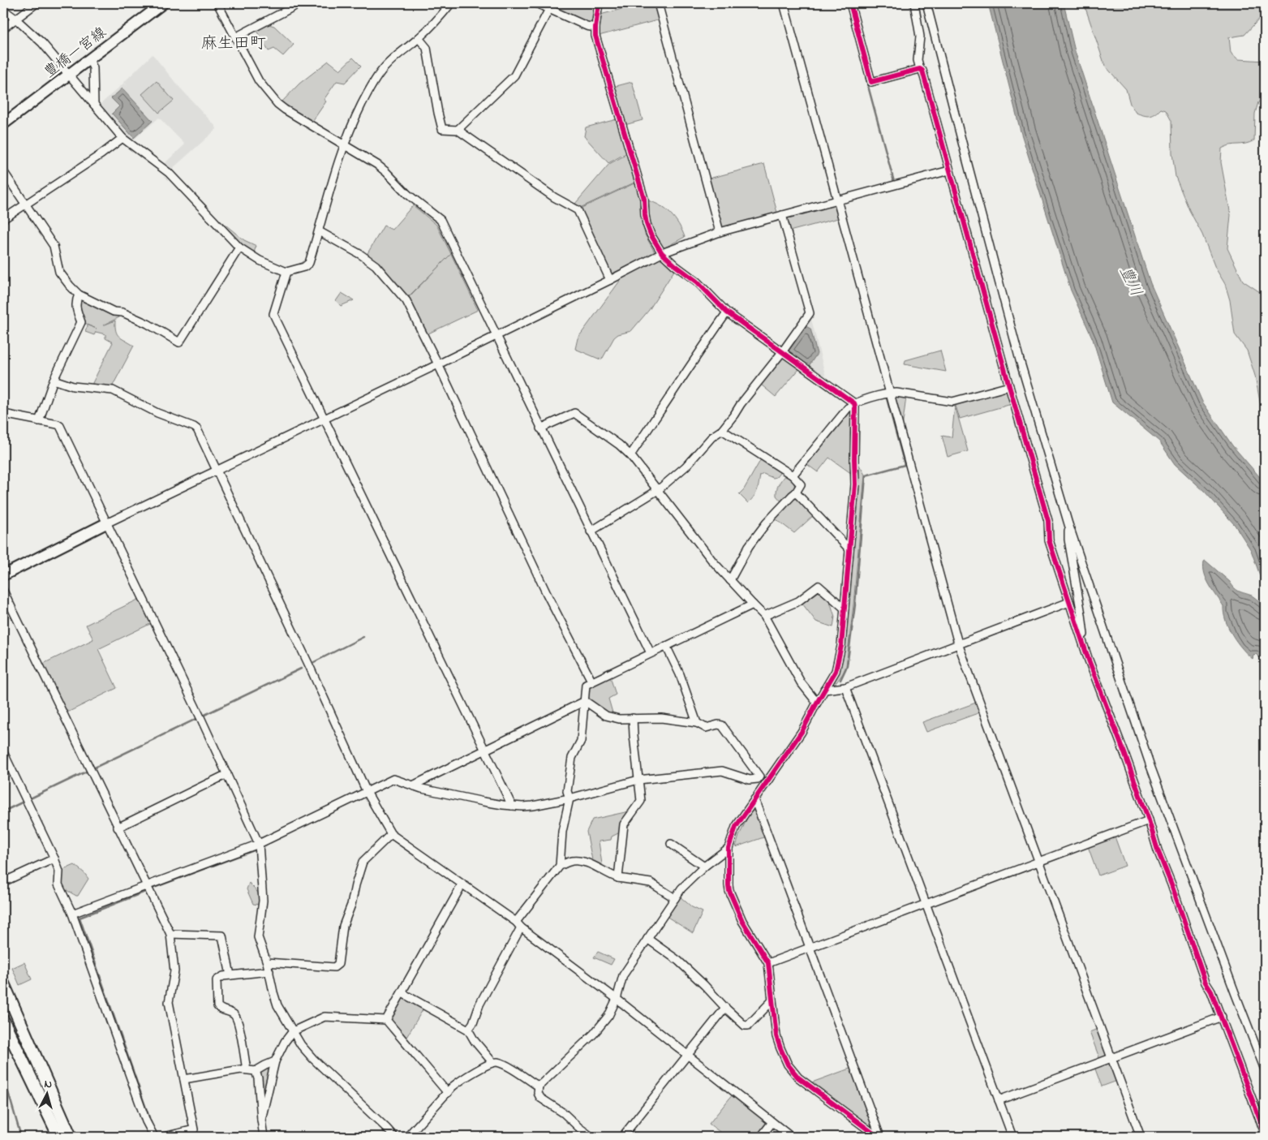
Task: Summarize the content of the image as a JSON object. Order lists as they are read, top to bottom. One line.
{"streets":{"main road":["豊橋一宮線"]},"districts":["麻生田町"],"water":["豊川"],"north":"top"}
